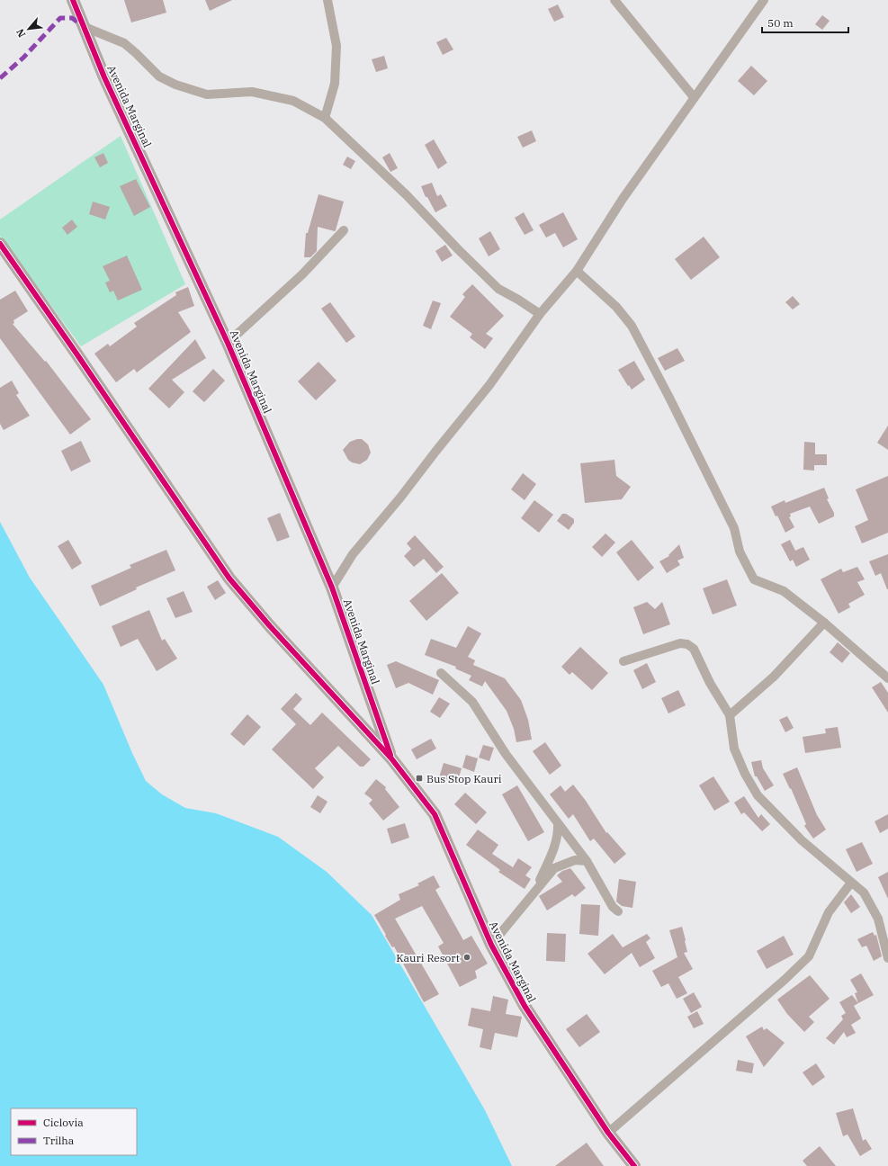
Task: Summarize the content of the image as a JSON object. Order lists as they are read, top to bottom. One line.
{"streets":{"street":["Avenida Marginal"]},"places":{"transit":["Bus Stop Kauri"],"other":["Kauri Resort"]},"legend":["Ciclovia","Trilha"],"scale_bar":"50 m","north":"bottom left"}
